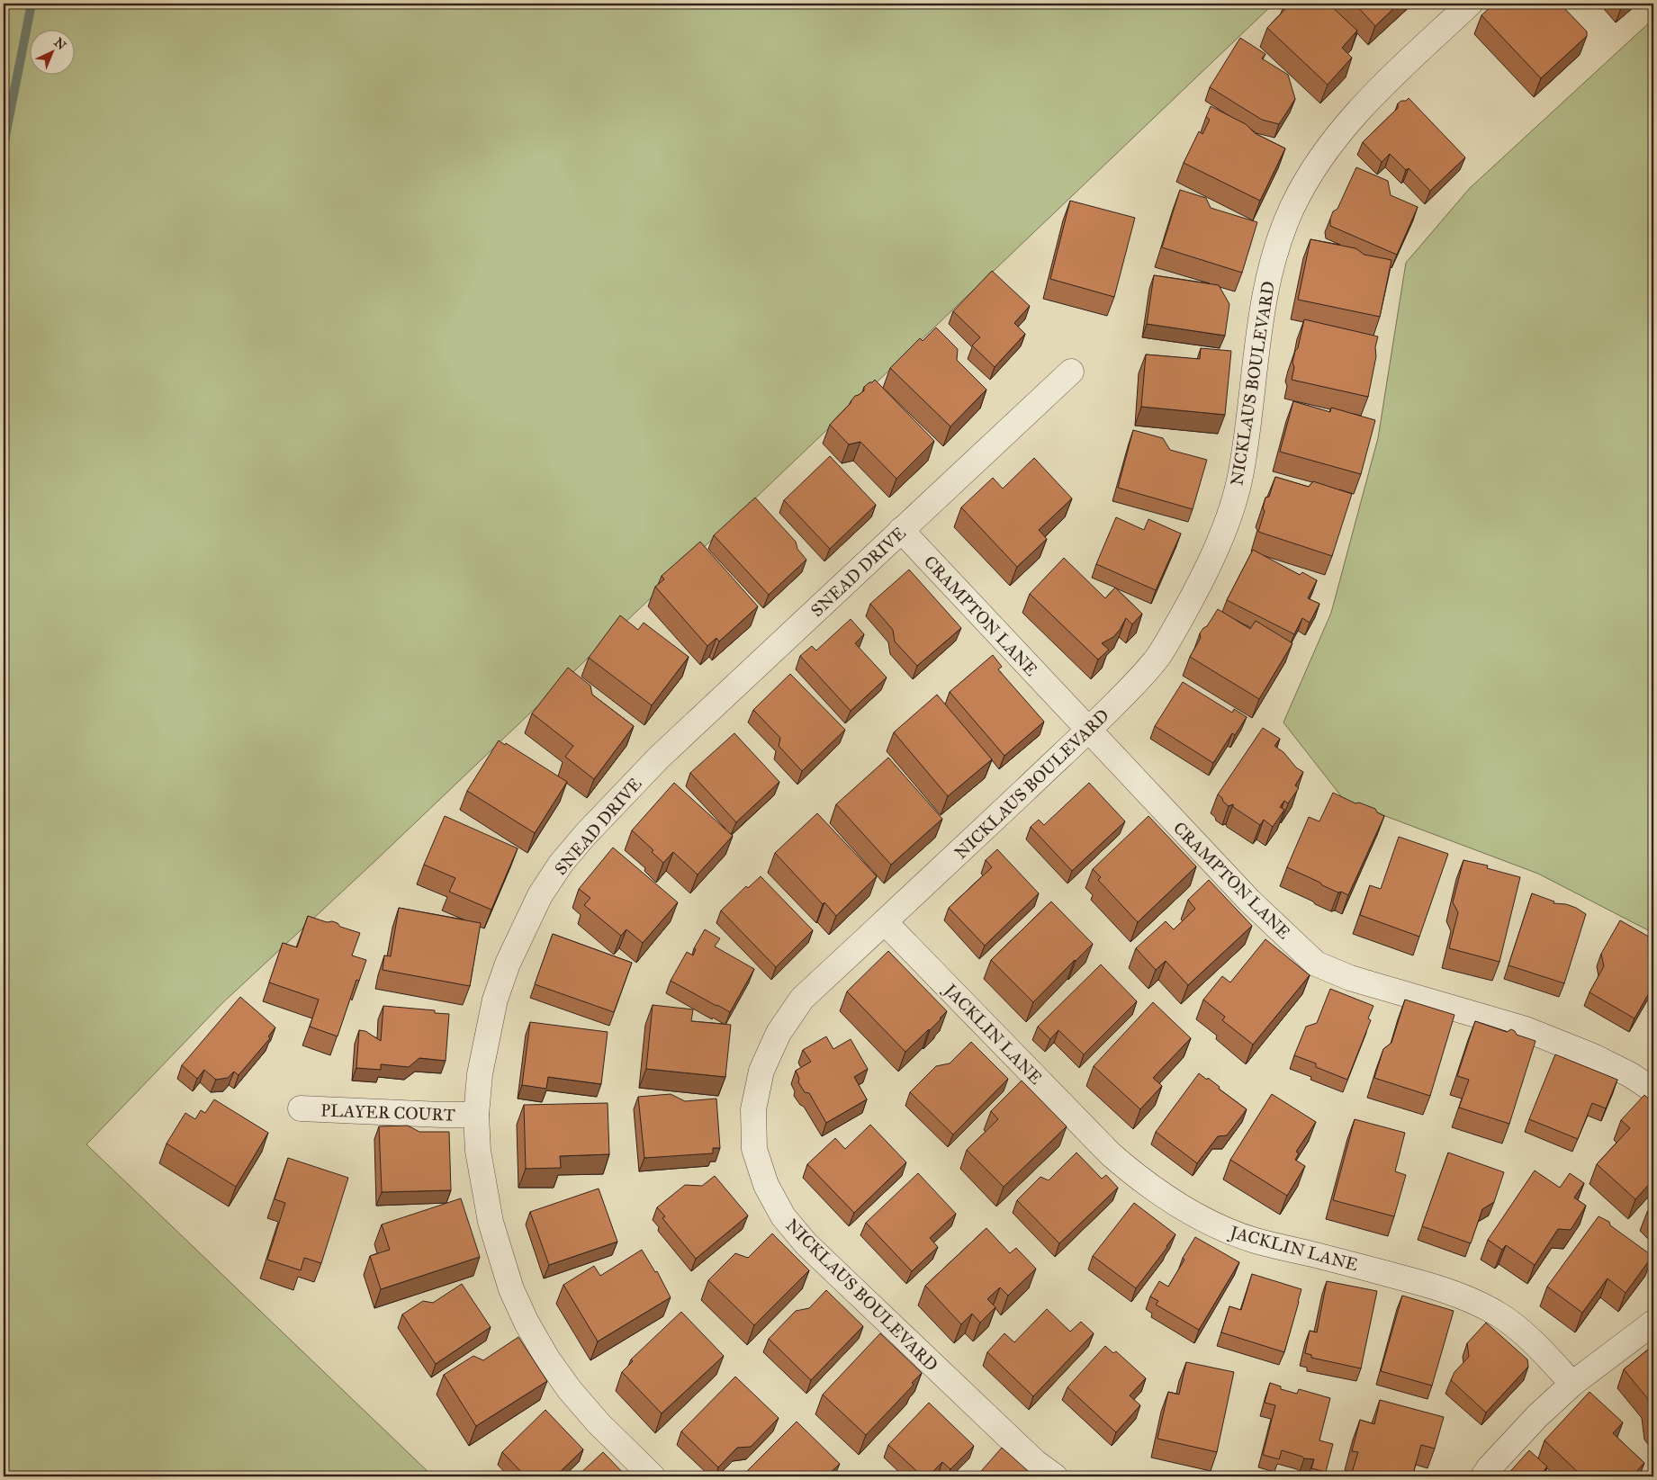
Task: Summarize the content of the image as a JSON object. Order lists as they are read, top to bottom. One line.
{"streets":{"street":["NICKLAUS BOULEVARD","SNEAD DRIVE","CRAMPTON LANE","JACKLIN LANE","PLAYER COURT"]},"crossings":[["NICKLAUS BOULEVARD","CRAMPTON LANE"],["NICKLAUS BOULEVARD","JACKLIN LANE"],["SNEAD DRIVE","CRAMPTON LANE"],["SNEAD DRIVE","PLAYER COURT"]],"north":"top right"}
